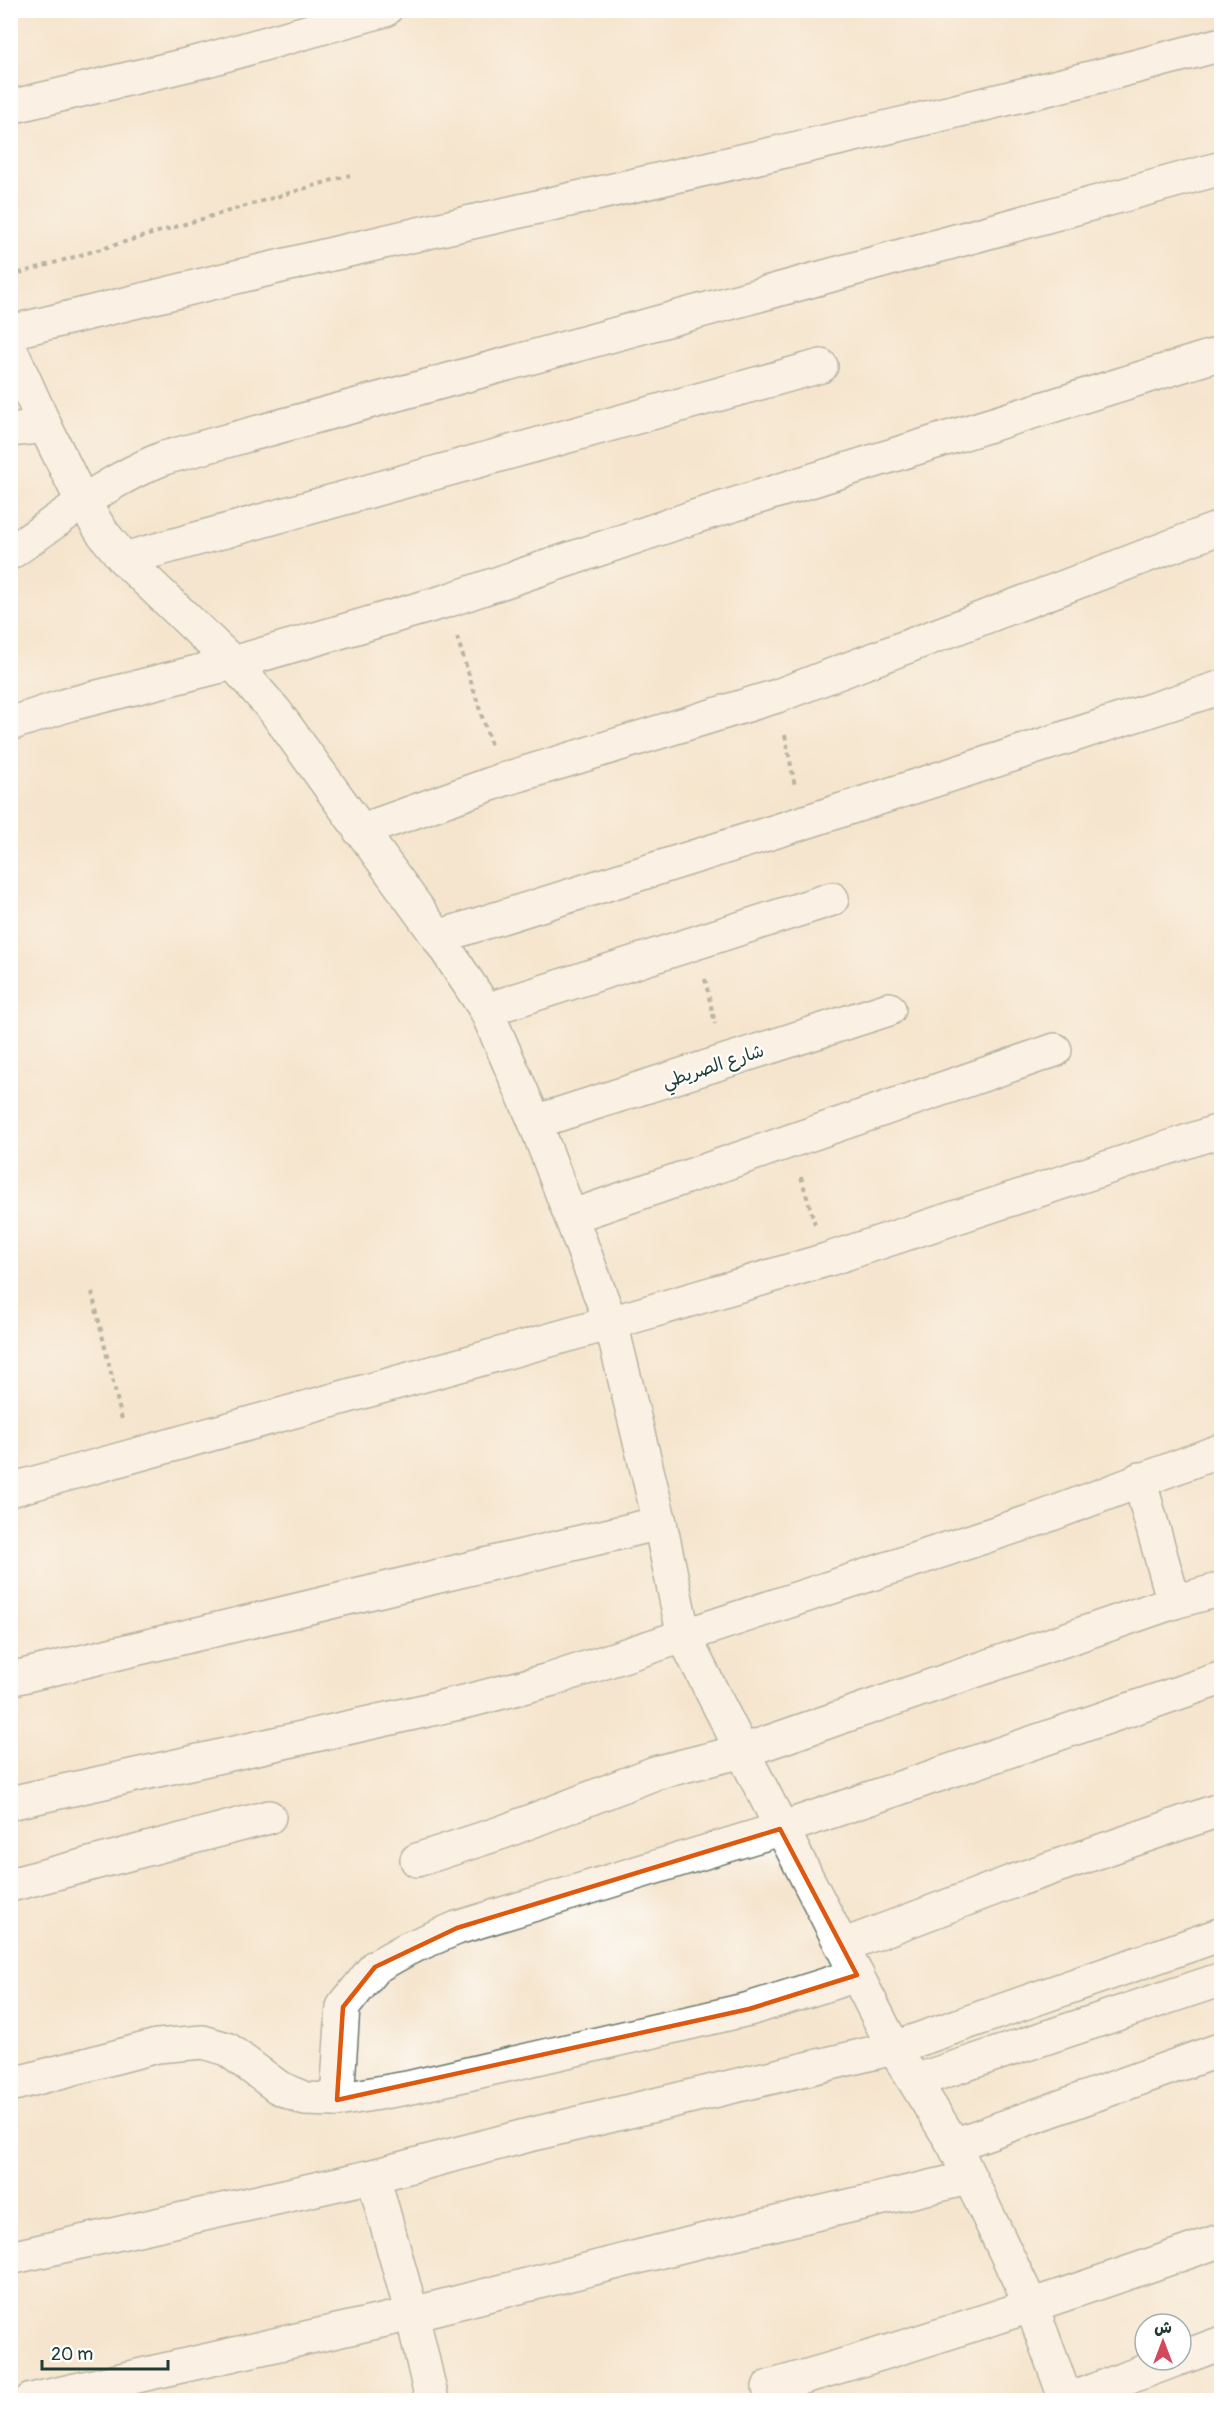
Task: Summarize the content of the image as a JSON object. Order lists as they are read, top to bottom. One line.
{"streets":{"street":["شارع الصريطي"]},"scale_bar":"20 m","north":"top"}
